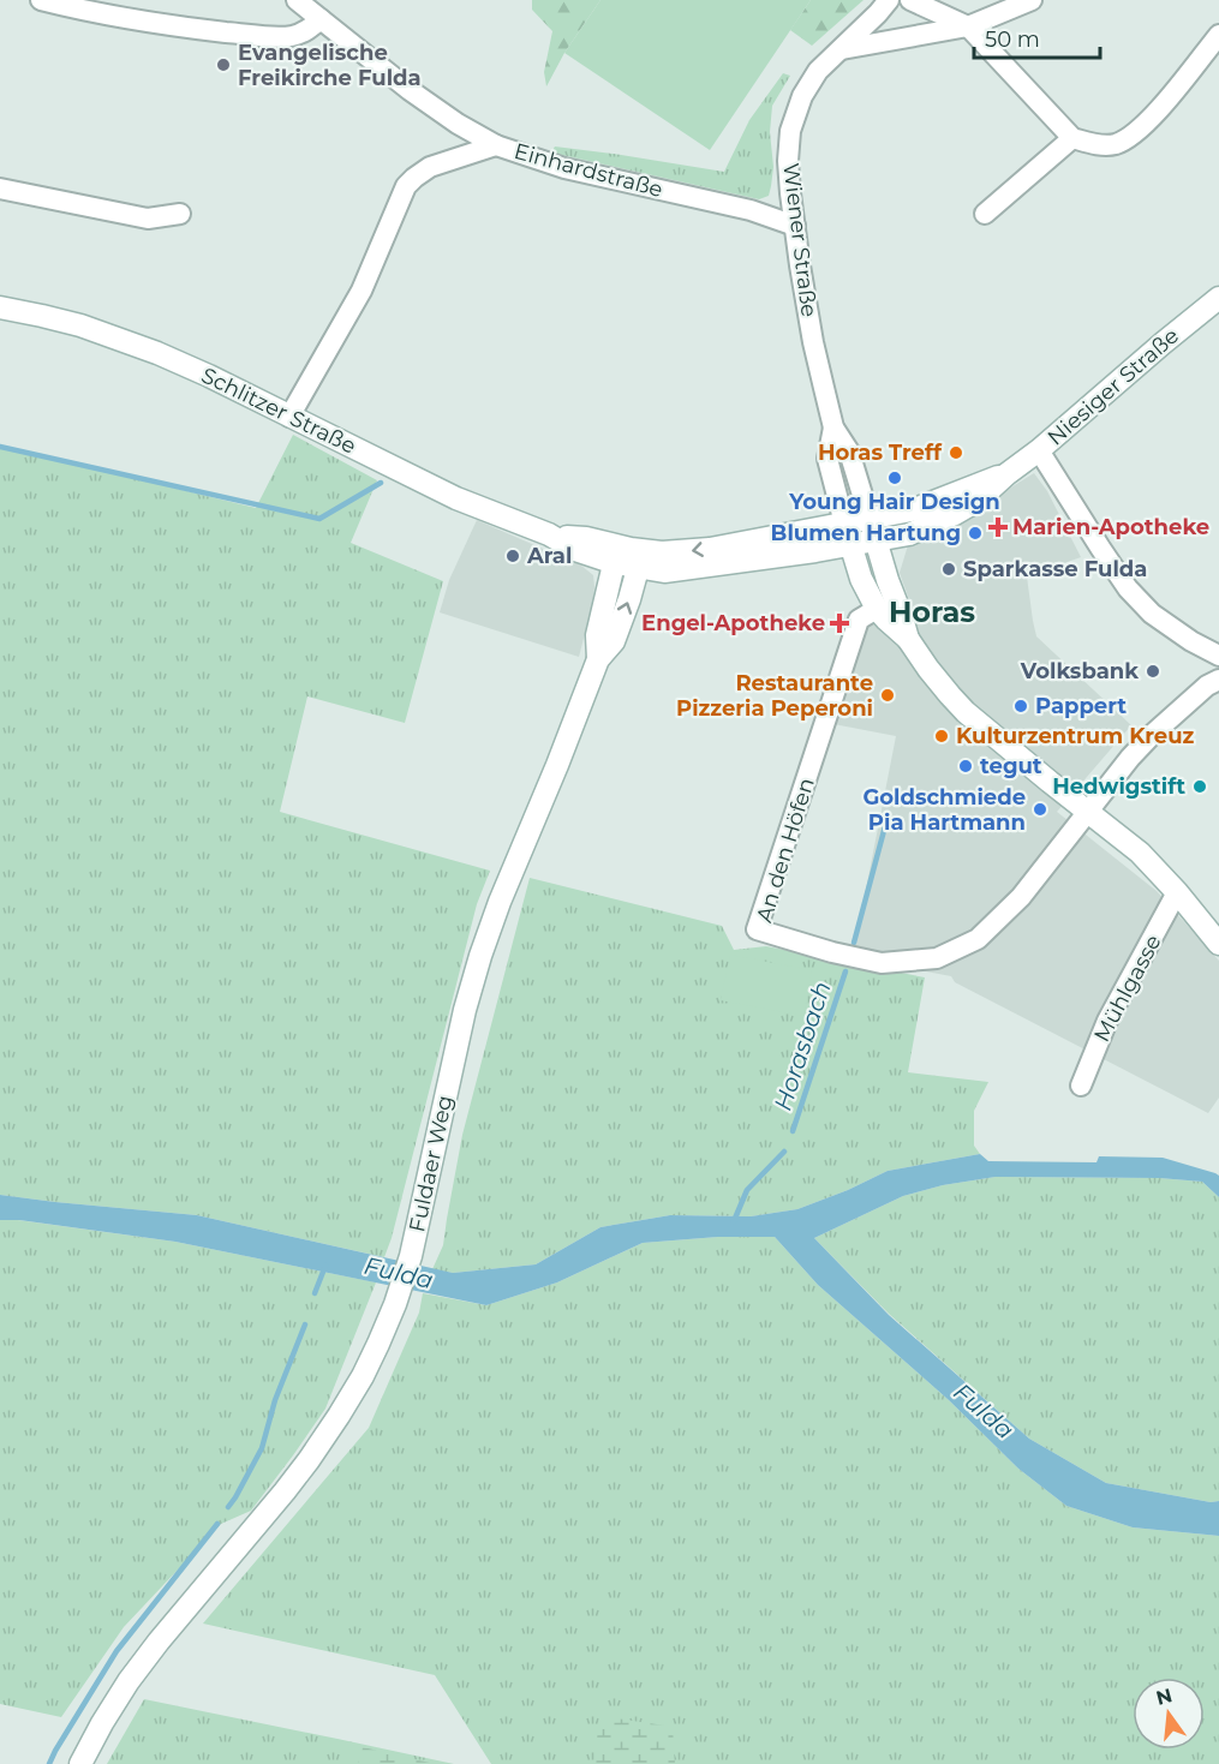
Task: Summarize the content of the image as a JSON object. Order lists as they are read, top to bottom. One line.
{"streets":{"main road":["Niesiger Straße","Schlitzer Straße","Fuldaer Weg"],"street":["Einhardstraße","Wiener Straße","An den Höfen","Mühlgasse"]},"crossings":[["Einhardstraße","Wiener Straße"],["Wiener Straße","Niesiger Straße"],["Wiener Straße","Schlitzer Straße"],["Niesiger Straße","Schlitzer Straße"],["Schlitzer Straße","Fuldaer Weg"]],"districts":["Horas"],"water":["Horasbach","Fulda"],"places":{"other":["Evangelische Freikirche Fulda","Horas Treff","Young Hair Design","Blumen Hartung","Aral","Sparkasse Fulda","Volksbank","Restaurante Pizzeria Peperoni","Pappert","Kulturzentrum Kreuz","tegut","Hedwigstift","Goldschmiede Pia Hartmann"],"health":["Marien-Apotheke","Engel-Apotheke"]},"scale_bar":"50 m","north":"top"}
